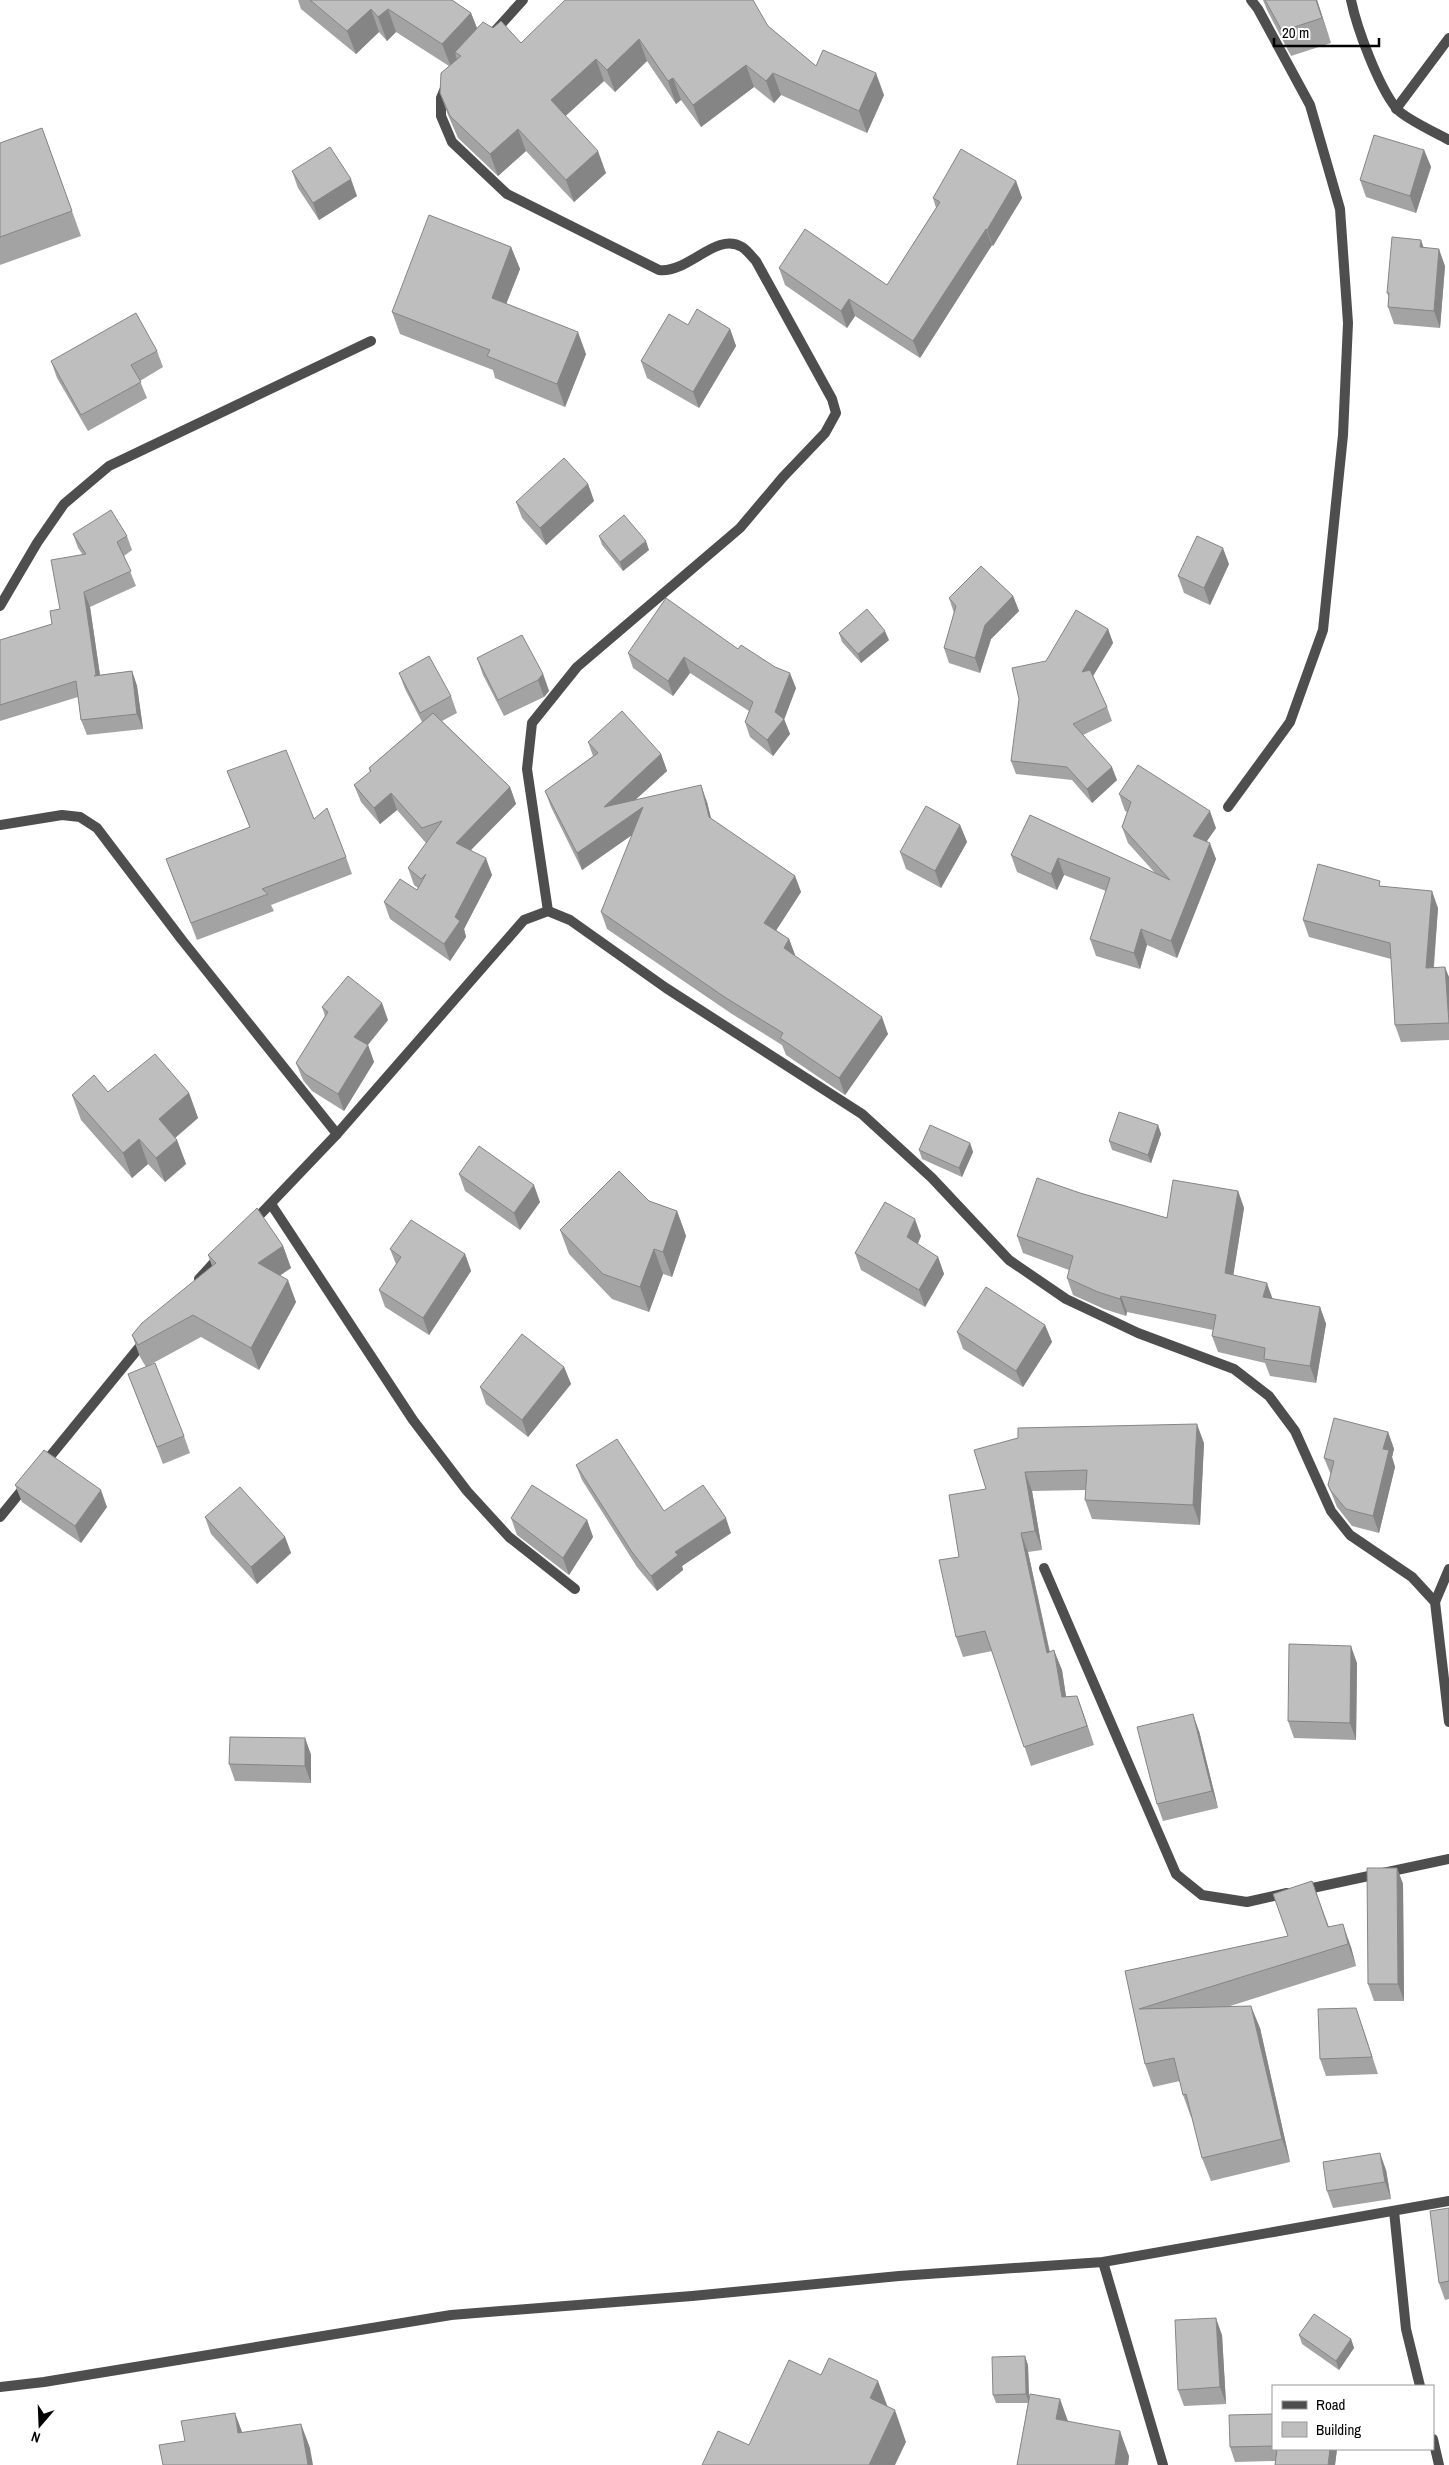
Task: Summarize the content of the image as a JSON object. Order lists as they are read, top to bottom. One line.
{"legend":["Road","Building"],"scale_bar":"20 m","north":"bottom"}
